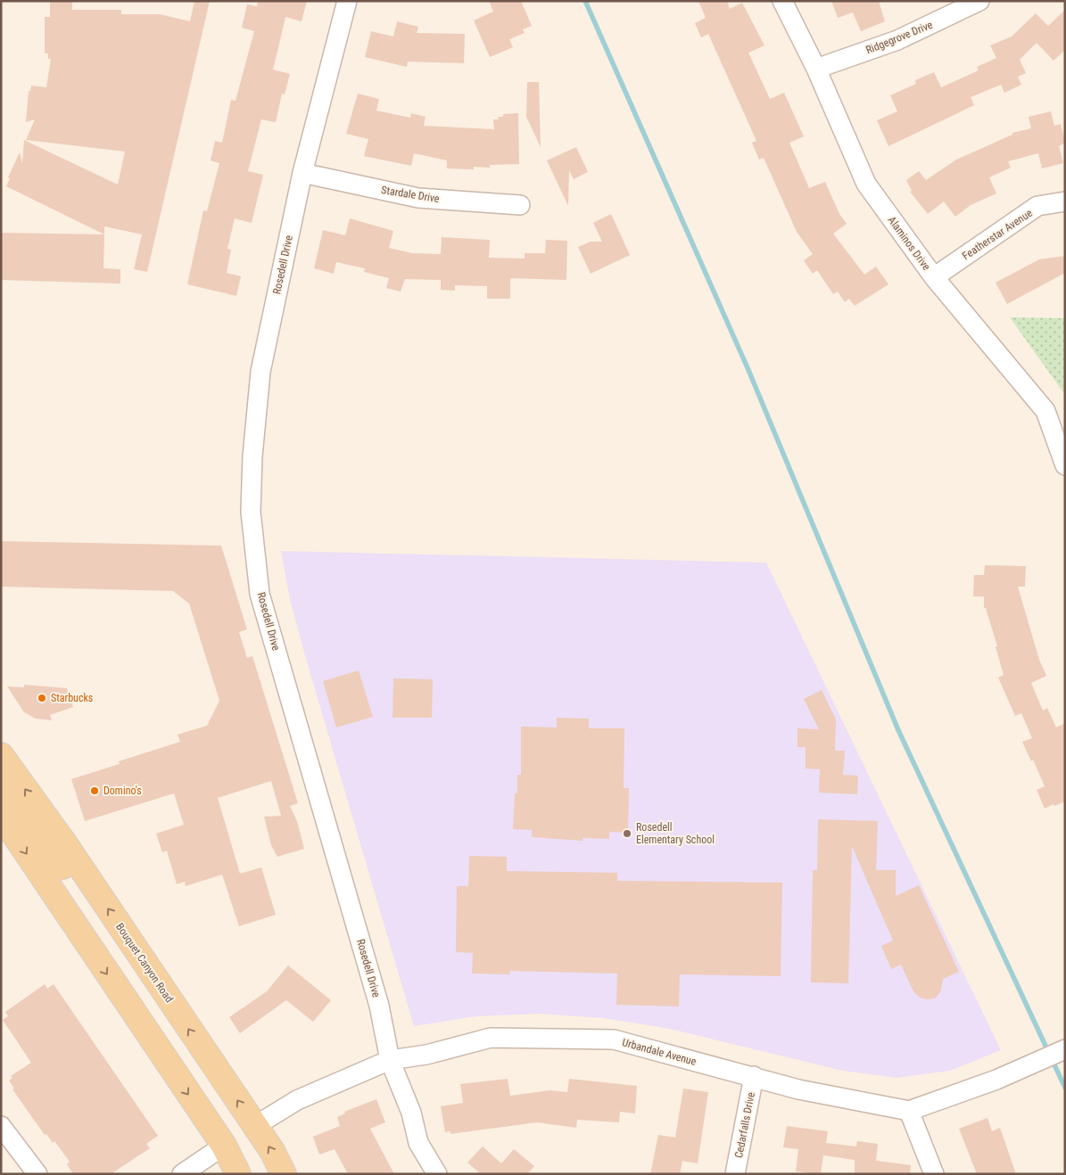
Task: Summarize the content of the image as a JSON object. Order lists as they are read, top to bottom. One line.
{"streets":{"main road":["Bouquet Canyon Road"],"street":["Ridgegrove Drive","Stardale Drive","Featherstar Avenue","Alaminos Drive","Rosedell Drive","Urbandale Avenue","Cedarfalls Drive"]},"crossings":[["Ridgegrove Drive","Alaminos Drive"],["Stardale Drive","Rosedell Drive"],["Featherstar Avenue","Alaminos Drive"],["Rosedell Drive","Urbandale Avenue"],["Bouquet Canyon Road","Urbandale Avenue"],["Urbandale Avenue","Cedarfalls Drive"]],"places":["Starbucks","Domino's","Rosedell Elementary School"]}
